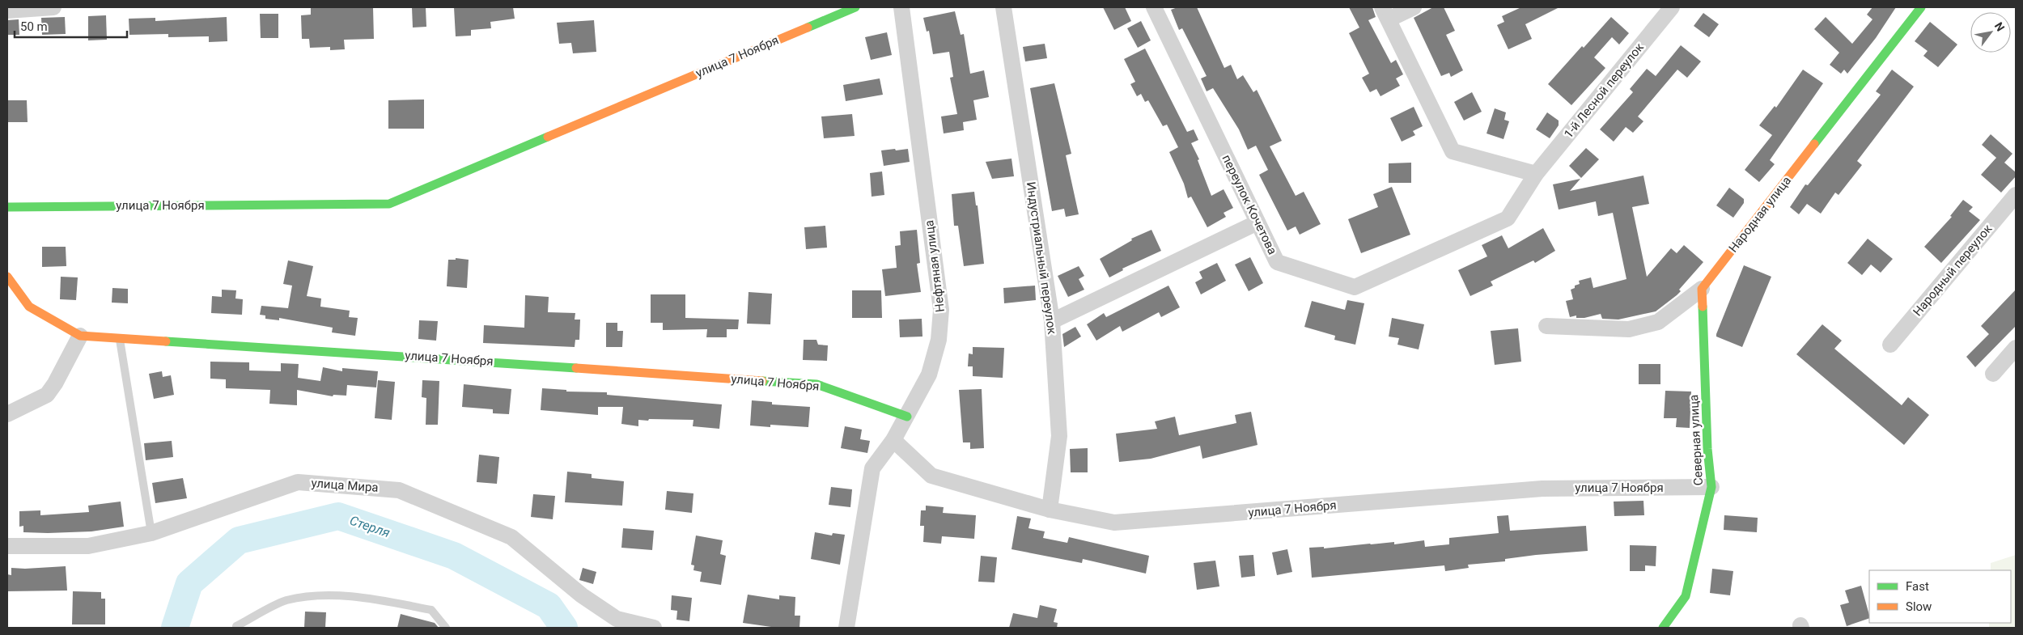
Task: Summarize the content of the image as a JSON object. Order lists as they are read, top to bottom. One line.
{"streets":{"street":["улица 7 Ноября","1-й Лесной переулок","переулок Кочетова","Народная улица","Индустриальный переулок","Нефтяная улица","Народный переулок","Северная улица","улица Мира"]},"crossings":[["улица 7 Ноября","Индустриальный переулок"],["улица 7 Ноября","Нефтяная улица"],["улица 7 Ноября","Северная улица"],["1-й Лесной переулок","переулок Кочетова"],["Народная улица","Северная улица"]],"water":["Стерля"],"legend":["Fast","Slow"],"scale_bar":"50 m","north":"top right"}
